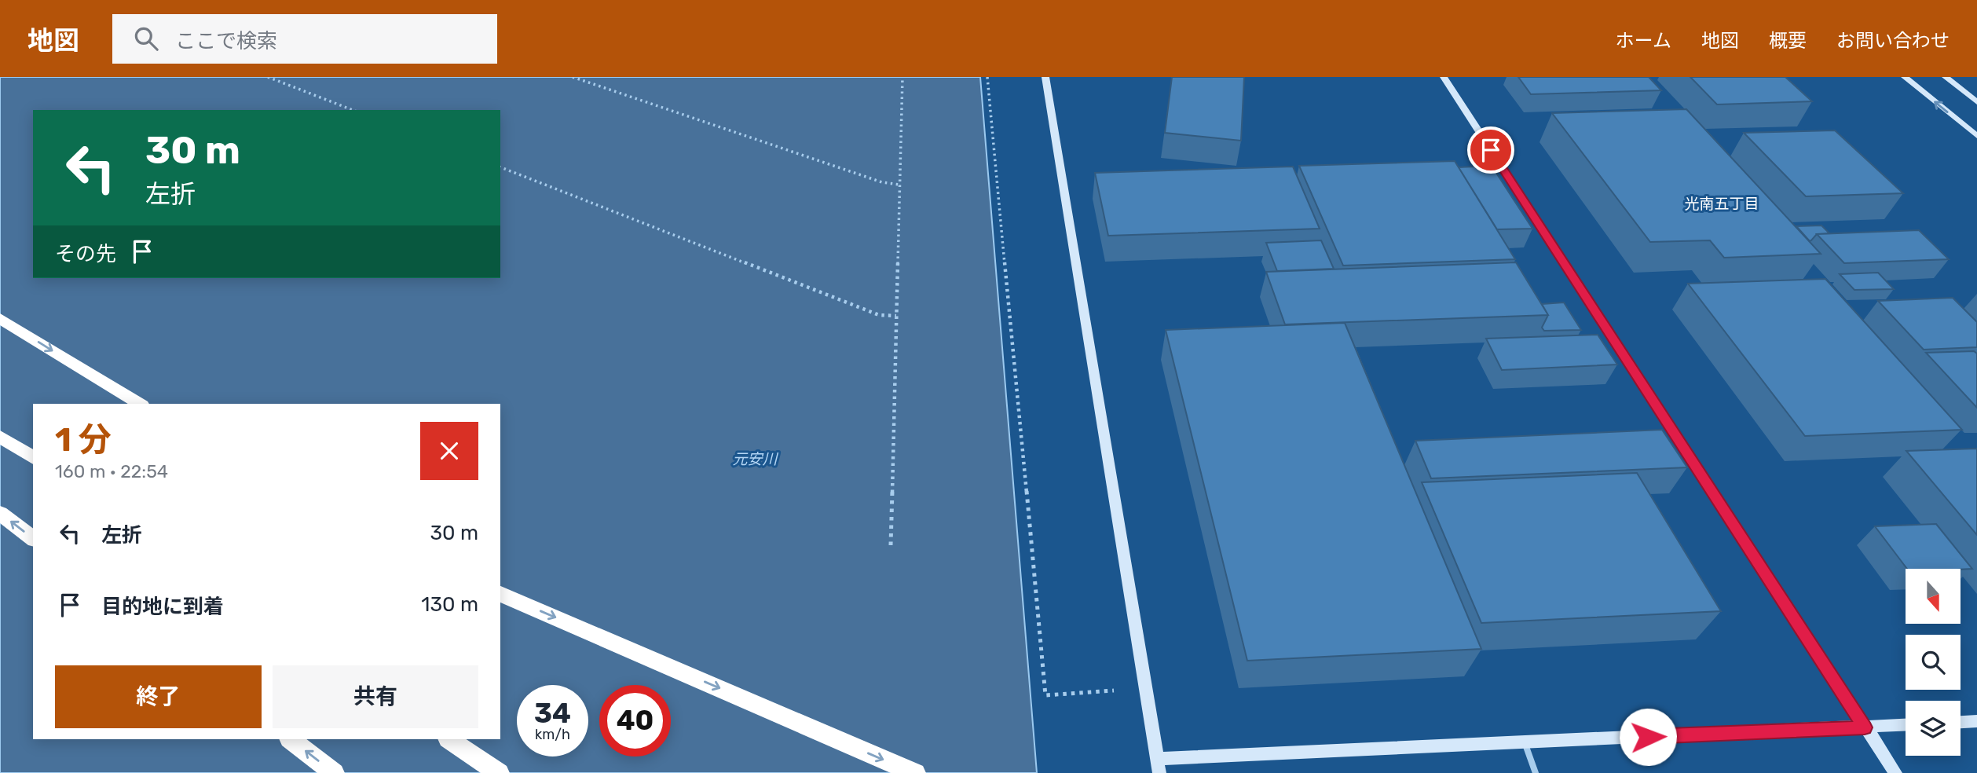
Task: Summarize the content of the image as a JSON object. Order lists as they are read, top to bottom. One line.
{"districts":["光南五丁目"],"water":["元安川"],"north":"bottom","page":{"header":"地図","search":"ここで検索","nav":["ホーム","地図","概要","お問い合わせ"],"turn":["30 m","左折"],"then":"その先","heading":["1 分","160 m · 22:54"],"list":[{"name":"左折","value":"30 m"},{"name":"目的地に到着","value":"130 m"}],"buttons":["終了","共有"],"speed":"34 km/h","limit":"40"}}
